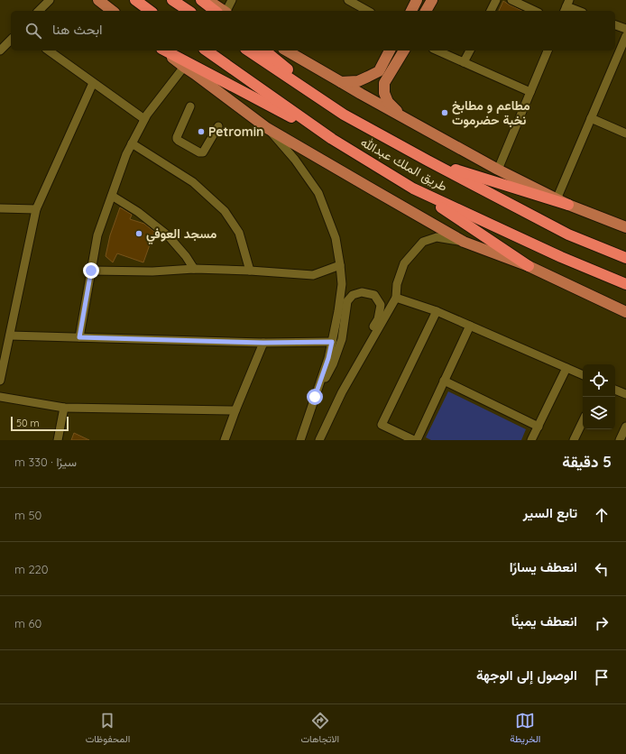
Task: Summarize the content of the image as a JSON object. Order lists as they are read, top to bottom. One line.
{"streets":{"highway":["طريق الملك عبدالله"]},"places":["مطاعم و مطابخ نخبة حضرموت","Petromin","مسجد العوفي"],"scale_bar":"50 m","page":{"search":"ابحث هنا","scale":"50 m","heading":["5 دقيقة","سيرًا · 330 m"],"list":[["تابع السير","50 m"],["انعطف يسارًا","220 m"],["انعطف يمينًا","60 m"],"الوصول إلى الوجهة"],"nav":["الخريطة","الاتجاهات","المحفوظات"]}}
